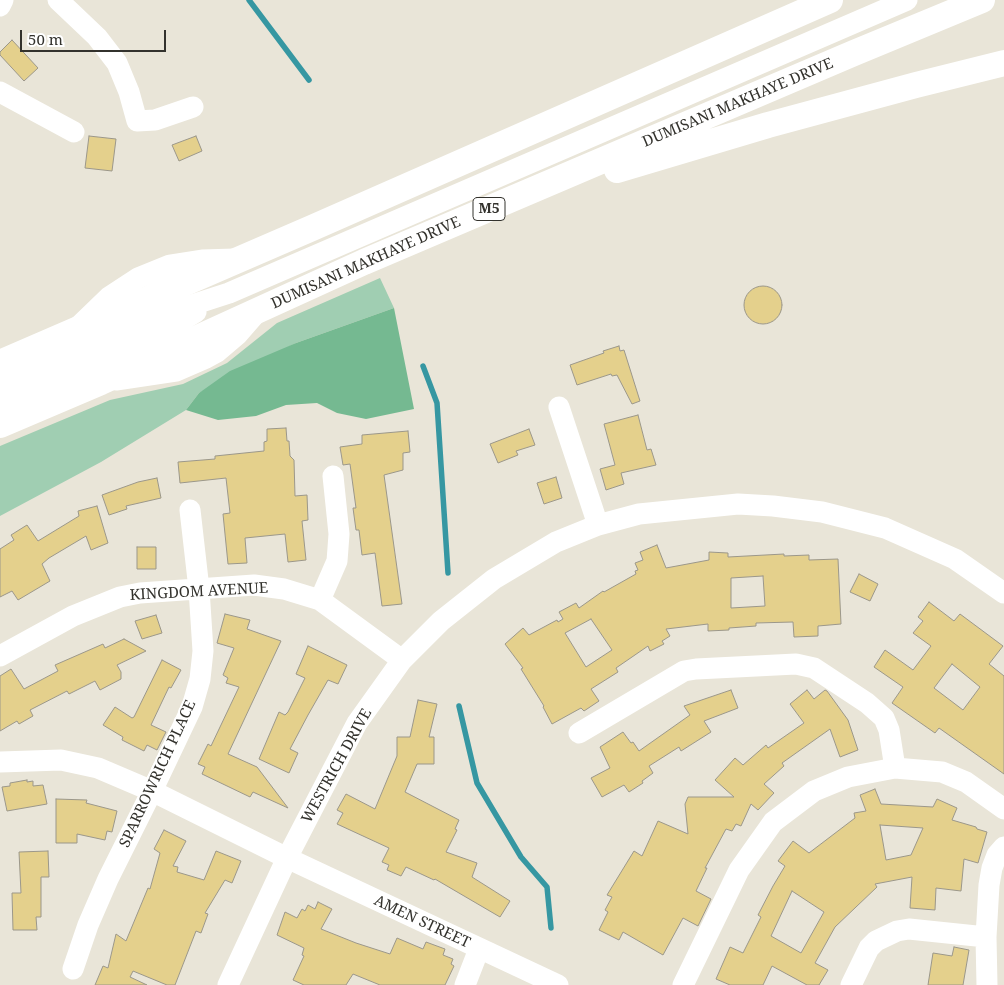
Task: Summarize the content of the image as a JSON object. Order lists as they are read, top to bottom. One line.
{"streets":{"main road":["DUMISANI MAKHAYE DRIVE","M5"],"street":["KINGDOM AVENUE","WESTRICH DRIVE","SPARROWRICH PLACE","AMEN STREET"]},"crossings":[["KINGDOM AVENUE","WESTRICH DRIVE"],["KINGDOM AVENUE","SPARROWRICH PLACE"],["WESTRICH DRIVE","AMEN STREET"],["SPARROWRICH PLACE","AMEN STREET"]],"scale_bar":"50 m"}
